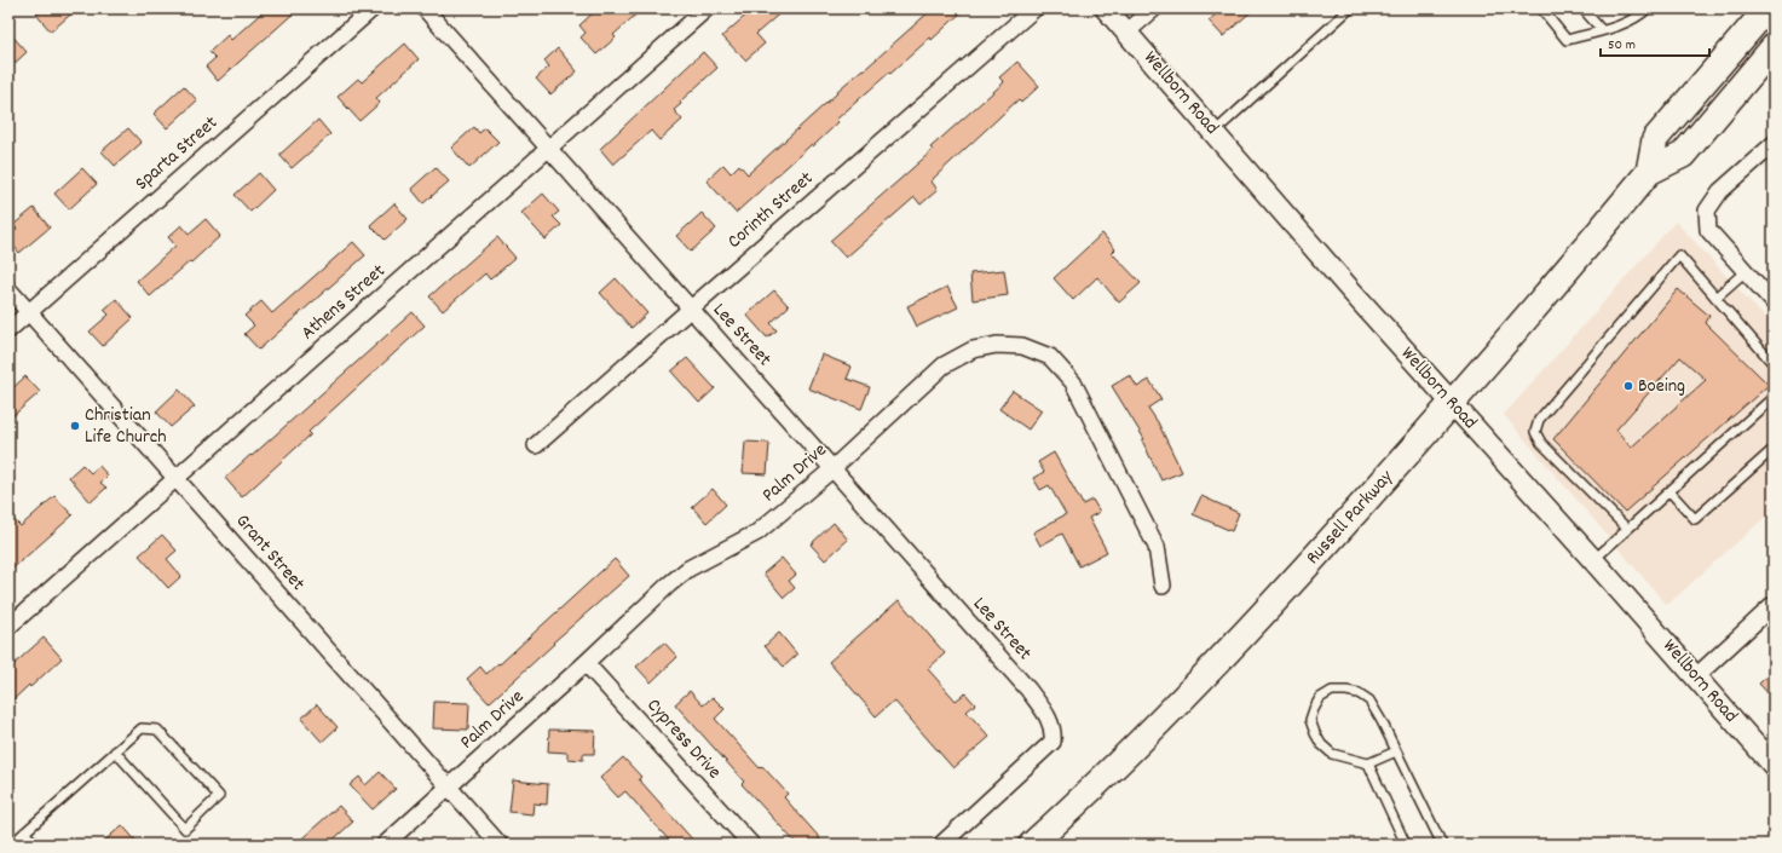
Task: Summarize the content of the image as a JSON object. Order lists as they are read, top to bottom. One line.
{"streets":{"main road":["Russell Parkway"],"street":["Wellborn Road","Sparta Street","Corinth Street","Athens Street","Lee Street","Palm Drive","Grant Street","Cypress Drive"]},"crossings":[["Wellborn Road","Russell Parkway"],["Sparta Street","Grant Street"],["Corinth Street","Lee Street"],["Athens Street","Lee Street"],["Athens Street","Grant Street"],["Lee Street","Palm Drive"],["Palm Drive","Grant Street"],["Palm Drive","Cypress Drive"]],"places":["Boeing","Christian Life Church"],"scale_bar":"50 m"}
